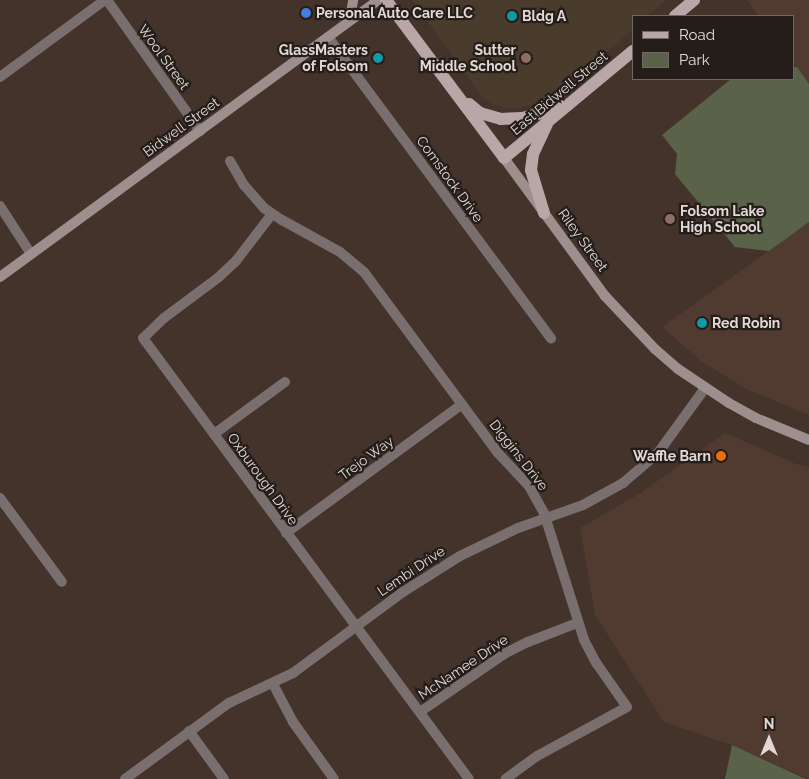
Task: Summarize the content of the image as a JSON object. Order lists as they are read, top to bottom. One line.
{"streets":{"main road":["East Bidwell Street","Riley Street"],"street":["Wool Street","Bidwell Street","Comstock Drive","Diggins Drive","Trejo Way","Oxburough Drive","Lembi Drive","McNamee Drive"]},"crossings":[["Wool Street","Bidwell Street"],["East Bidwell Street","Riley Street"],["Bidwell Street","Comstock Drive"],["Riley Street","Lembi Drive"],["Diggins Drive","Trejo Way"],["Diggins Drive","Oxburough Drive"],["Diggins Drive","Lembi Drive"],["Diggins Drive","McNamee Drive"],["Trejo Way","Oxburough Drive"],["Oxburough Drive","Lembi Drive"],["Oxburough Drive","McNamee Drive"]],"places":["Personal Auto Care LLC","Bldg A","GlassMasters of Folsom","Sutter Middle School","Folsom Lake High School","Red Robin","Waffle Barn"],"legend":["Road","Park"],"north":"top"}
